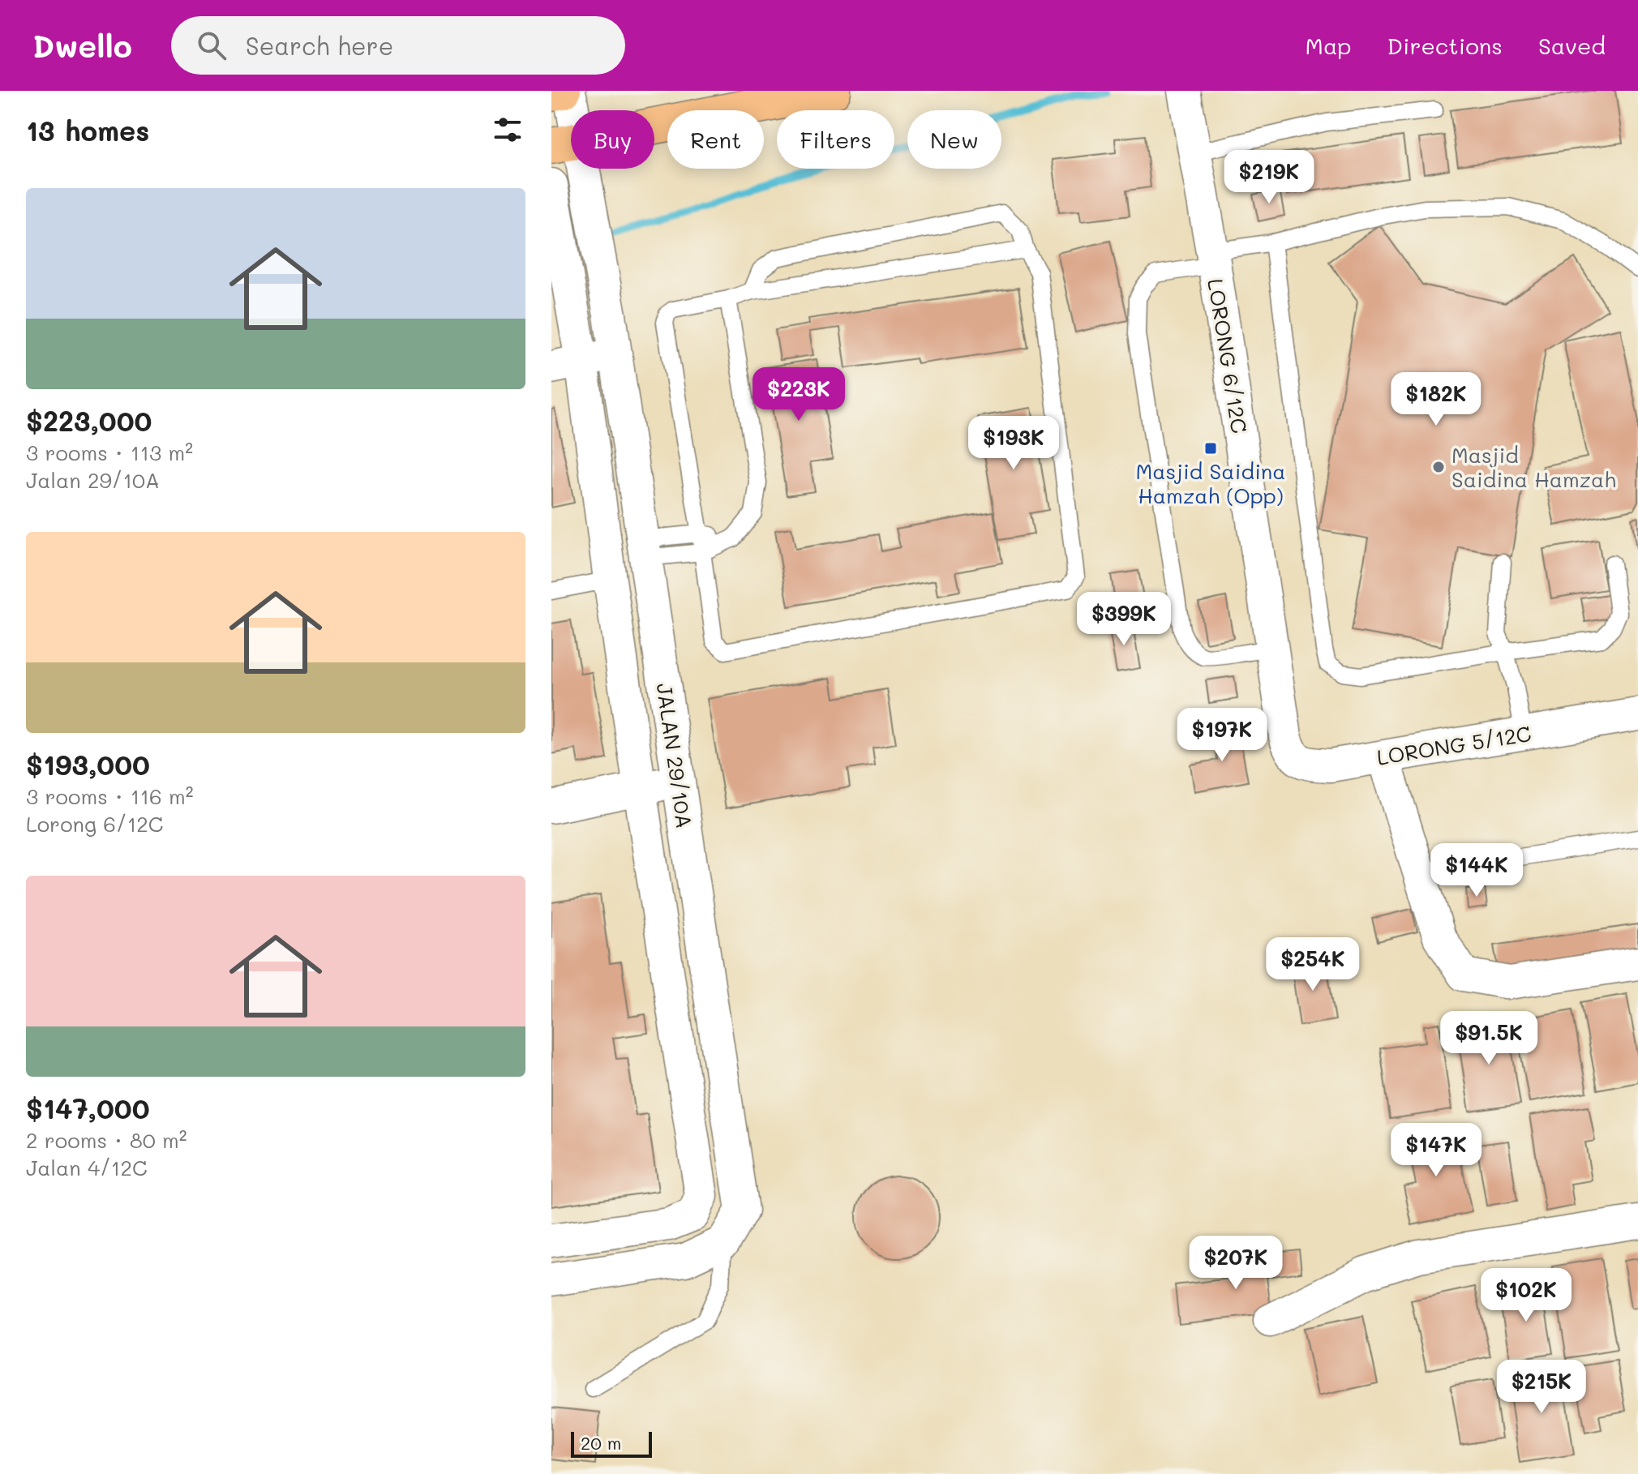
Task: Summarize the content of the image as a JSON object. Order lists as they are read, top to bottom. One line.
{"streets":{"street":["LORONG 6/12C","LORONG 5/12C","JALAN 29/10A"]},"crossings":[["LORONG 6/12C","LORONG 5/12C"]],"places":{"transit":["Masjid Saidina Hamzah (Opp)"],"other":["Masjid Saidina Hamzah"]},"scale_bar":"20 m","page":{"header":"Dwello","search":"Search here","nav":["Map","Directions","Saved"],"heading":"13 homes","chip":["Buy","Rent","Filters","New"],"price":["$219K","$223K","$182K","$193K","$399K","$197K","$144K","$254K","$91.5K","$147K","$207K","$102K","$215K"],"list":[{"name":"$223,000","note":"3 rooms · 113 m² · Jalan 29/10A"},{"name":"$193,000","note":"3 rooms · 116 m² · Lorong 6/12C"},{"name":"$147,000","note":"2 rooms · 80 m² · Jalan 4/12C"}],"scale":"20 m"}}
